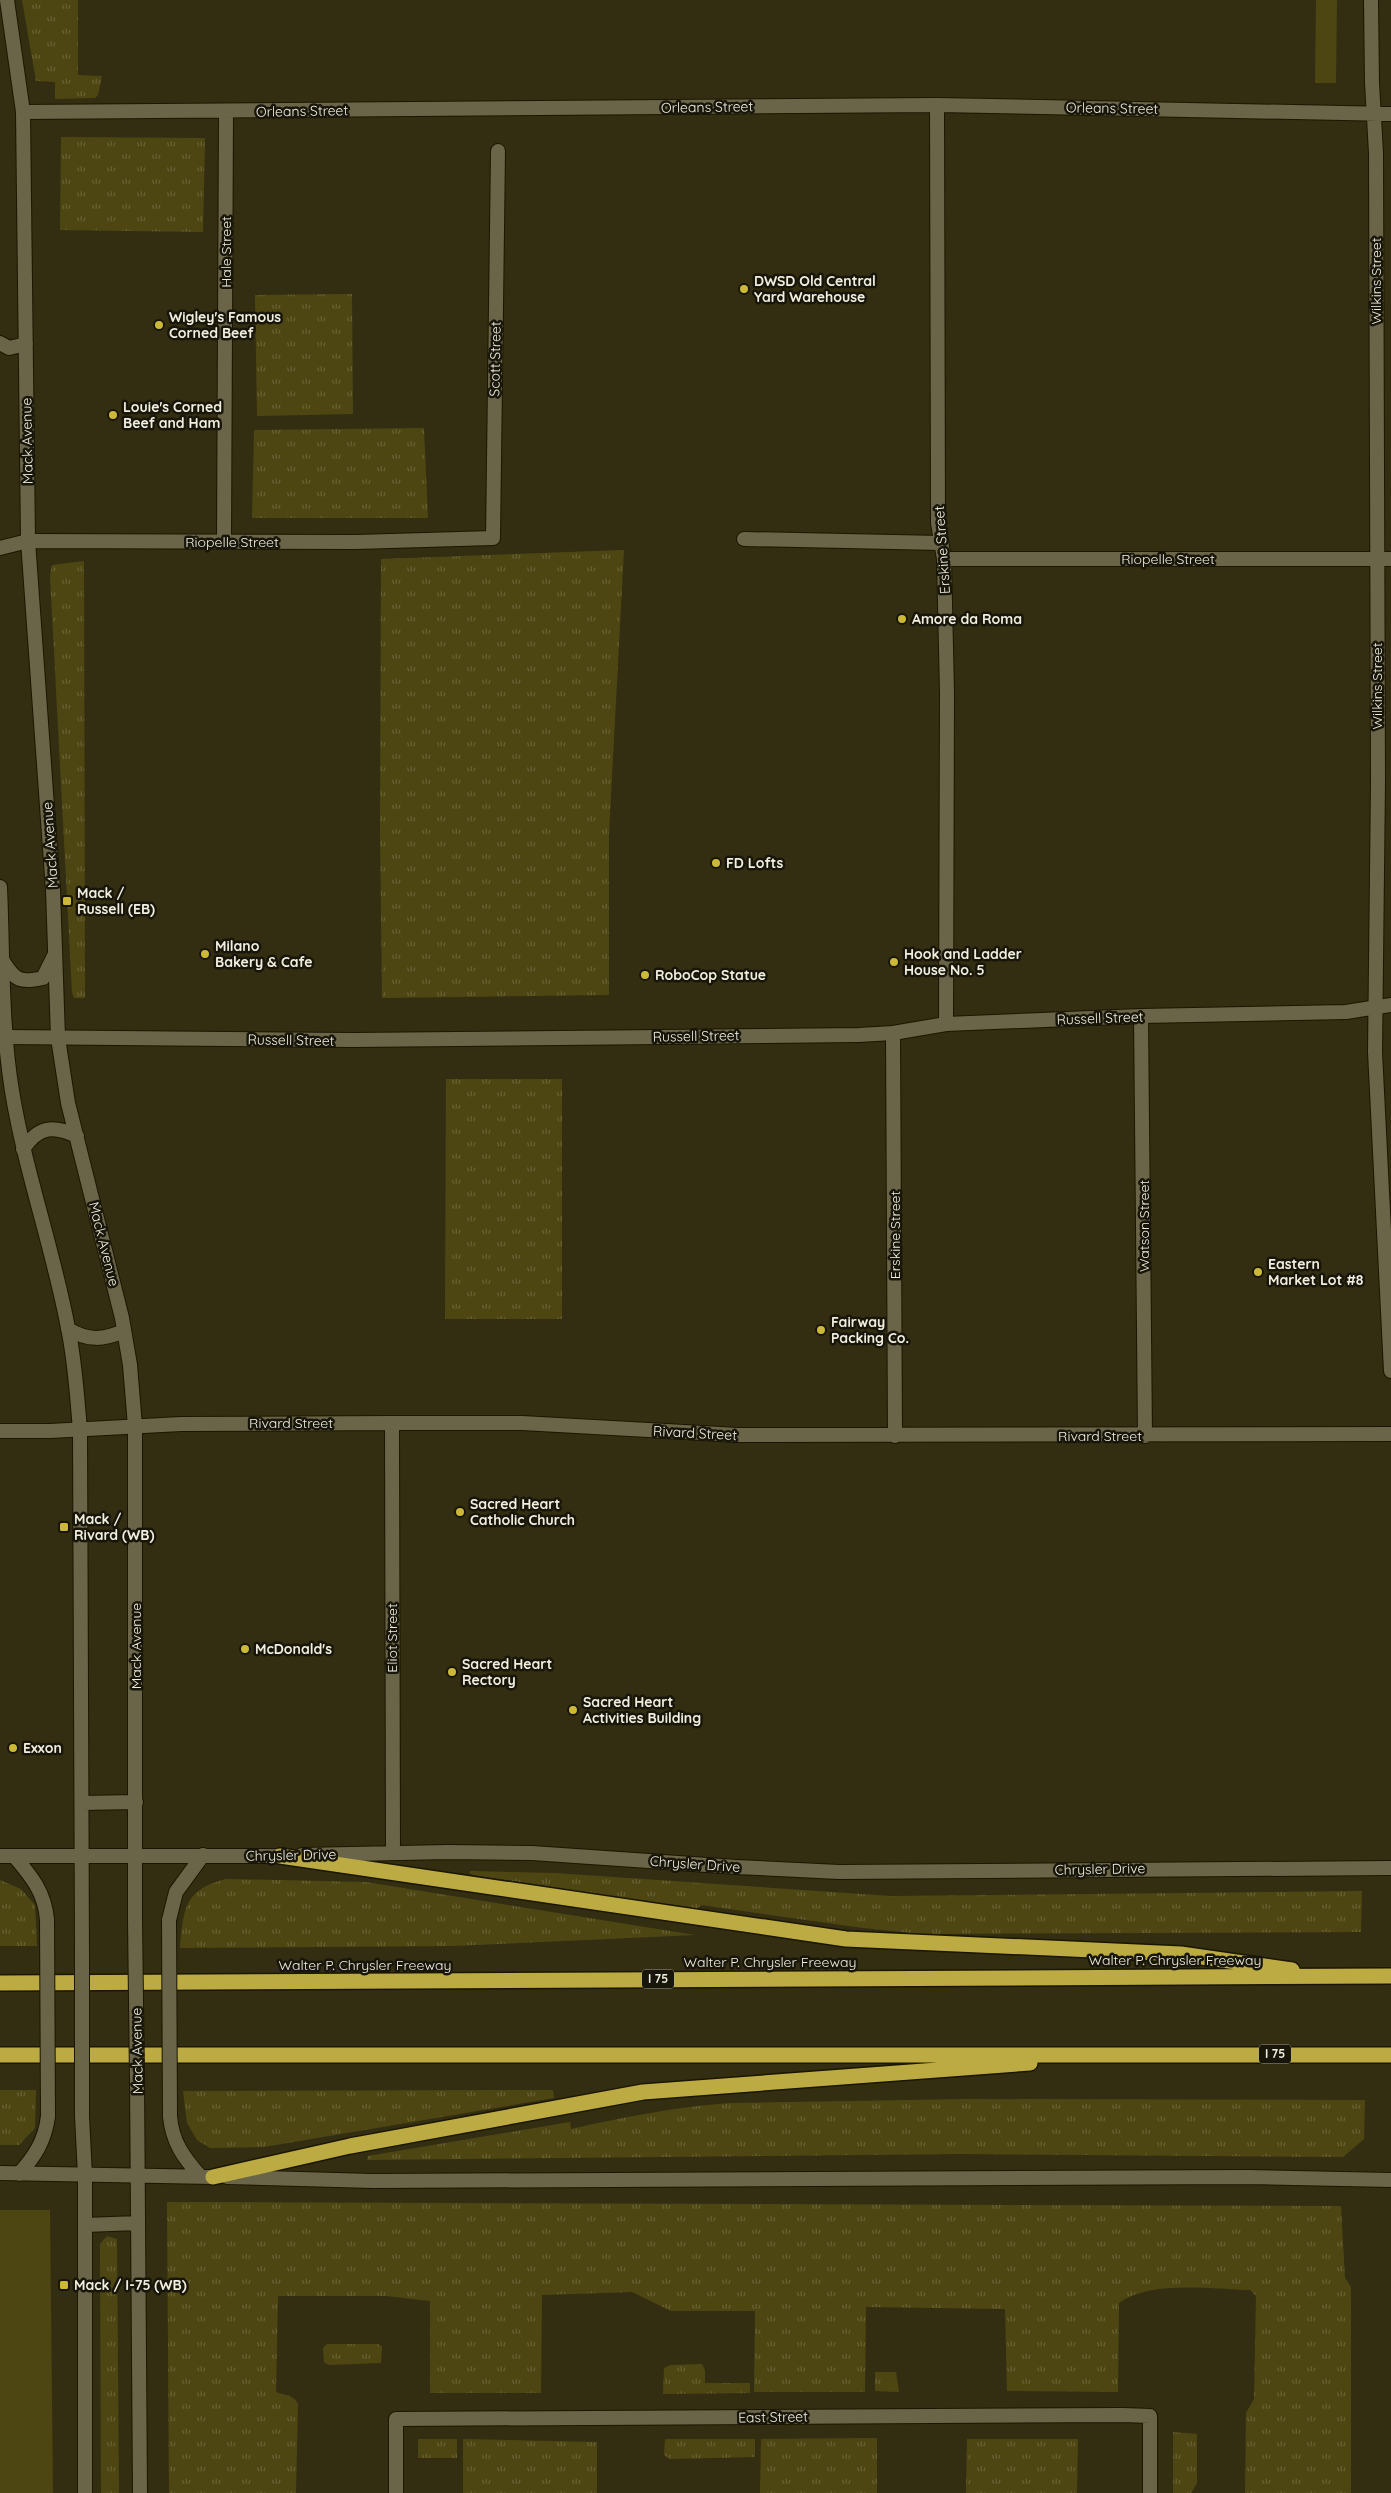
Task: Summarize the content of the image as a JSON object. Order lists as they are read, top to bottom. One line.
{"streets":{"highway":["Walter P. Chrysler Freeway","I 75"],"street":["Orleans Street","Hale Street","Wilkins Street","Scott Street","Mack Avenue","Riopelle Street","Erskine Street","Russell Street","Watson Street","Rivard Street","Eliot Street","Chrysler Drive","East Street"]},"crossings":[["Orleans Street","Hale Street"],["Orleans Street","Wilkins Street"],["Orleans Street","Mack Avenue"],["Orleans Street","Erskine Street"],["Hale Street","Riopelle Street"],["Wilkins Street","Riopelle Street"],["Wilkins Street","Russell Street"],["Scott Street","Riopelle Street"],["Mack Avenue","Riopelle Street"],["Mack Avenue","Russell Street"],["Mack Avenue","Rivard Street"],["Mack Avenue","Chrysler Drive"],["Riopelle Street","Erskine Street"],["Erskine Street","Russell Street"],["Erskine Street","Rivard Street"],["Russell Street","Watson Street"],["Watson Street","Rivard Street"],["Rivard Street","Eliot Street"],["Eliot Street","Chrysler Drive"]],"places":{"other":["DWSD Old Central Yard Warehouse","Wigley's Famous Corned Beef","Louie's Corned Beef and Ham","Amore da Roma","FD Lofts","Milano Bakery & Cafe","Hook and Ladder House No. 5","RoboCop Statue","Eastern Market Lot #8","Fairway Packing Co.","Sacred Heart Catholic Church","McDonald's","Sacred Heart Rectory","Sacred Heart Activities Building","Exxon"],"transit":["Mack / Russell (EB)","Mack / Rivard (WB)","Mack / I-75 (WB)"]}}
